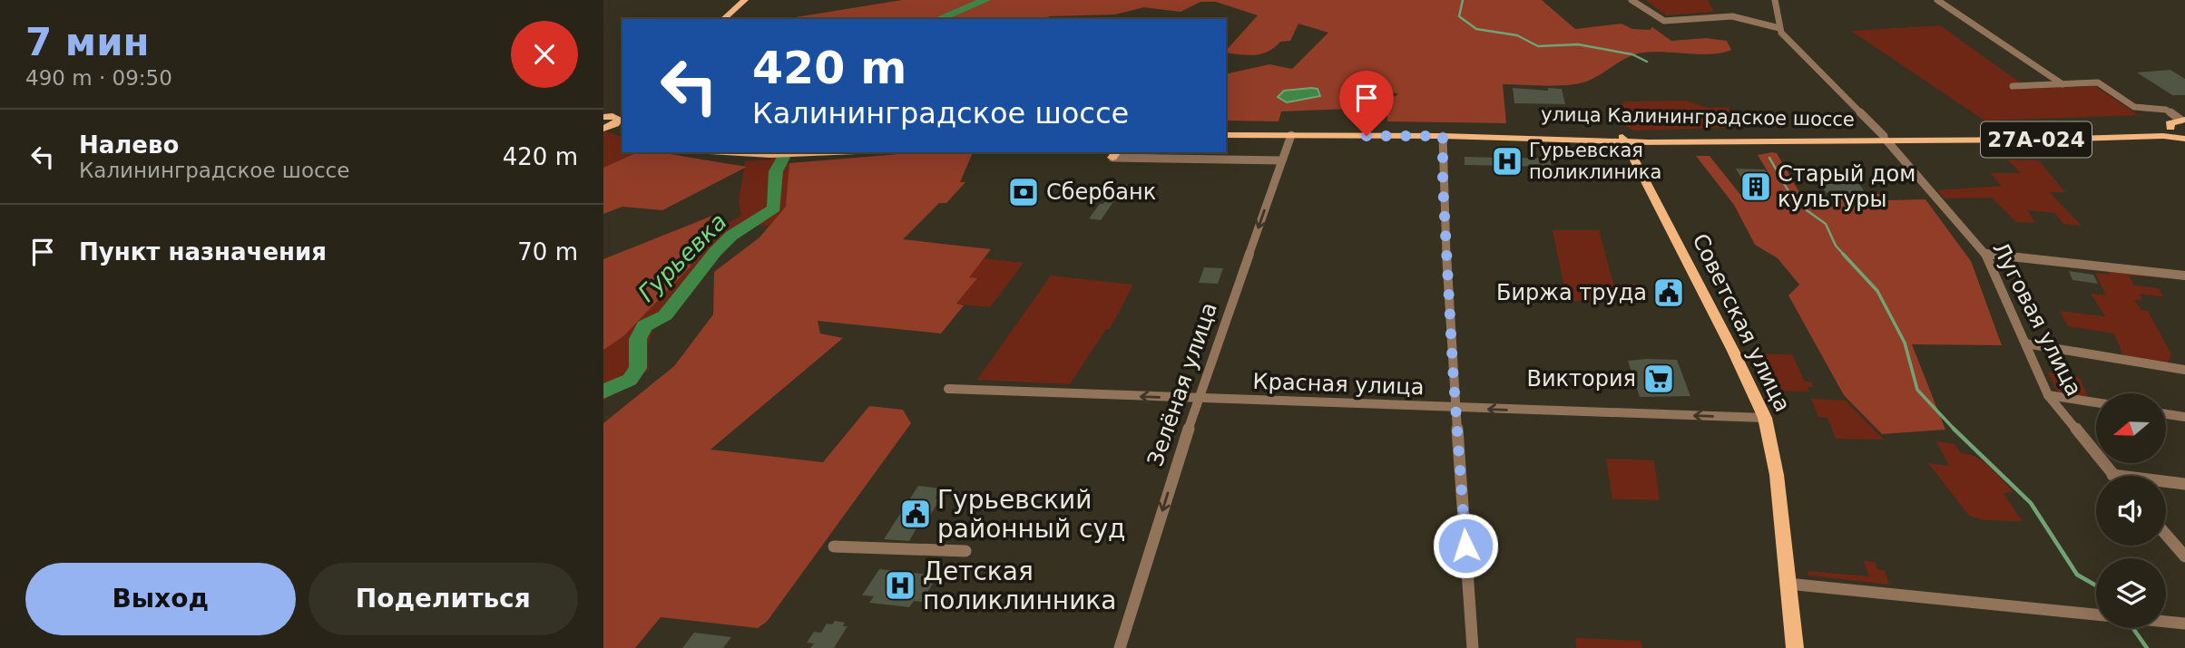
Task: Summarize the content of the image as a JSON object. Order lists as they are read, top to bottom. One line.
{"streets":{"main road":["улица Калининградское шоссе","27А-024","Советская улица"],"street":["Луговая улица","Зелёная улица","Красная улица"]},"crossings":[["улица Калининградское шоссе","27А-024"],["улица Калининградское шоссе","Луговая улица"],["улица Калининградское шоссе","Советская улица"],["27А-024","Советская улица"],["27А-024","Зелёная улица"],["Советская улица","Красная улица"],["Зелёная улица","Красная улица"]],"one_way":["Зелёная улица","Красная улица"],"water":["Гурьевка"],"places":{"hospital":["Гурьевская поликлиника","Детская поликлинника"],"building":["Старый дом культуры"],"bank":["Сбербанк"],"public building":["Биржа труда","Гурьевский районный суд"],"supermarket":["Виктория"]},"north":"left","page":{"heading":["7 мин","490 m · 09:50"],"turn":["420 m","Калининградское шоссе"],"list":[{"name":"Налево","note":"Калининградское шоссе","value":"420 m"},{"name":"Пункт назначения","value":"70 m"}],"buttons":["Выход","Поделиться"]}}
